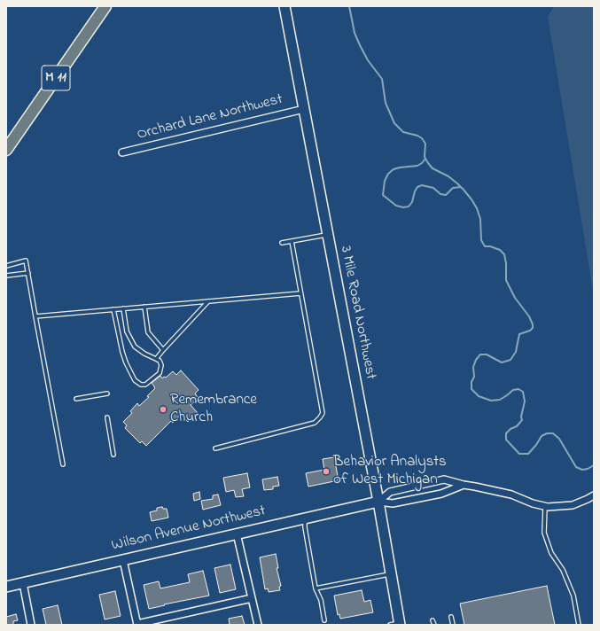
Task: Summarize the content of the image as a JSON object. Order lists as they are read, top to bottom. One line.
{"streets":{"main road":["M 11","3 Mile Road Northwest","Wilson Avenue Northwest"],"street":["Orchard Lane Northwest"]},"crossings":[["Orchard Lane Northwest","3 Mile Road Northwest"],["3 Mile Road Northwest","Wilson Avenue Northwest"]],"places":["Remembrance Church","Behavior Analysts of West Michigan"]}
